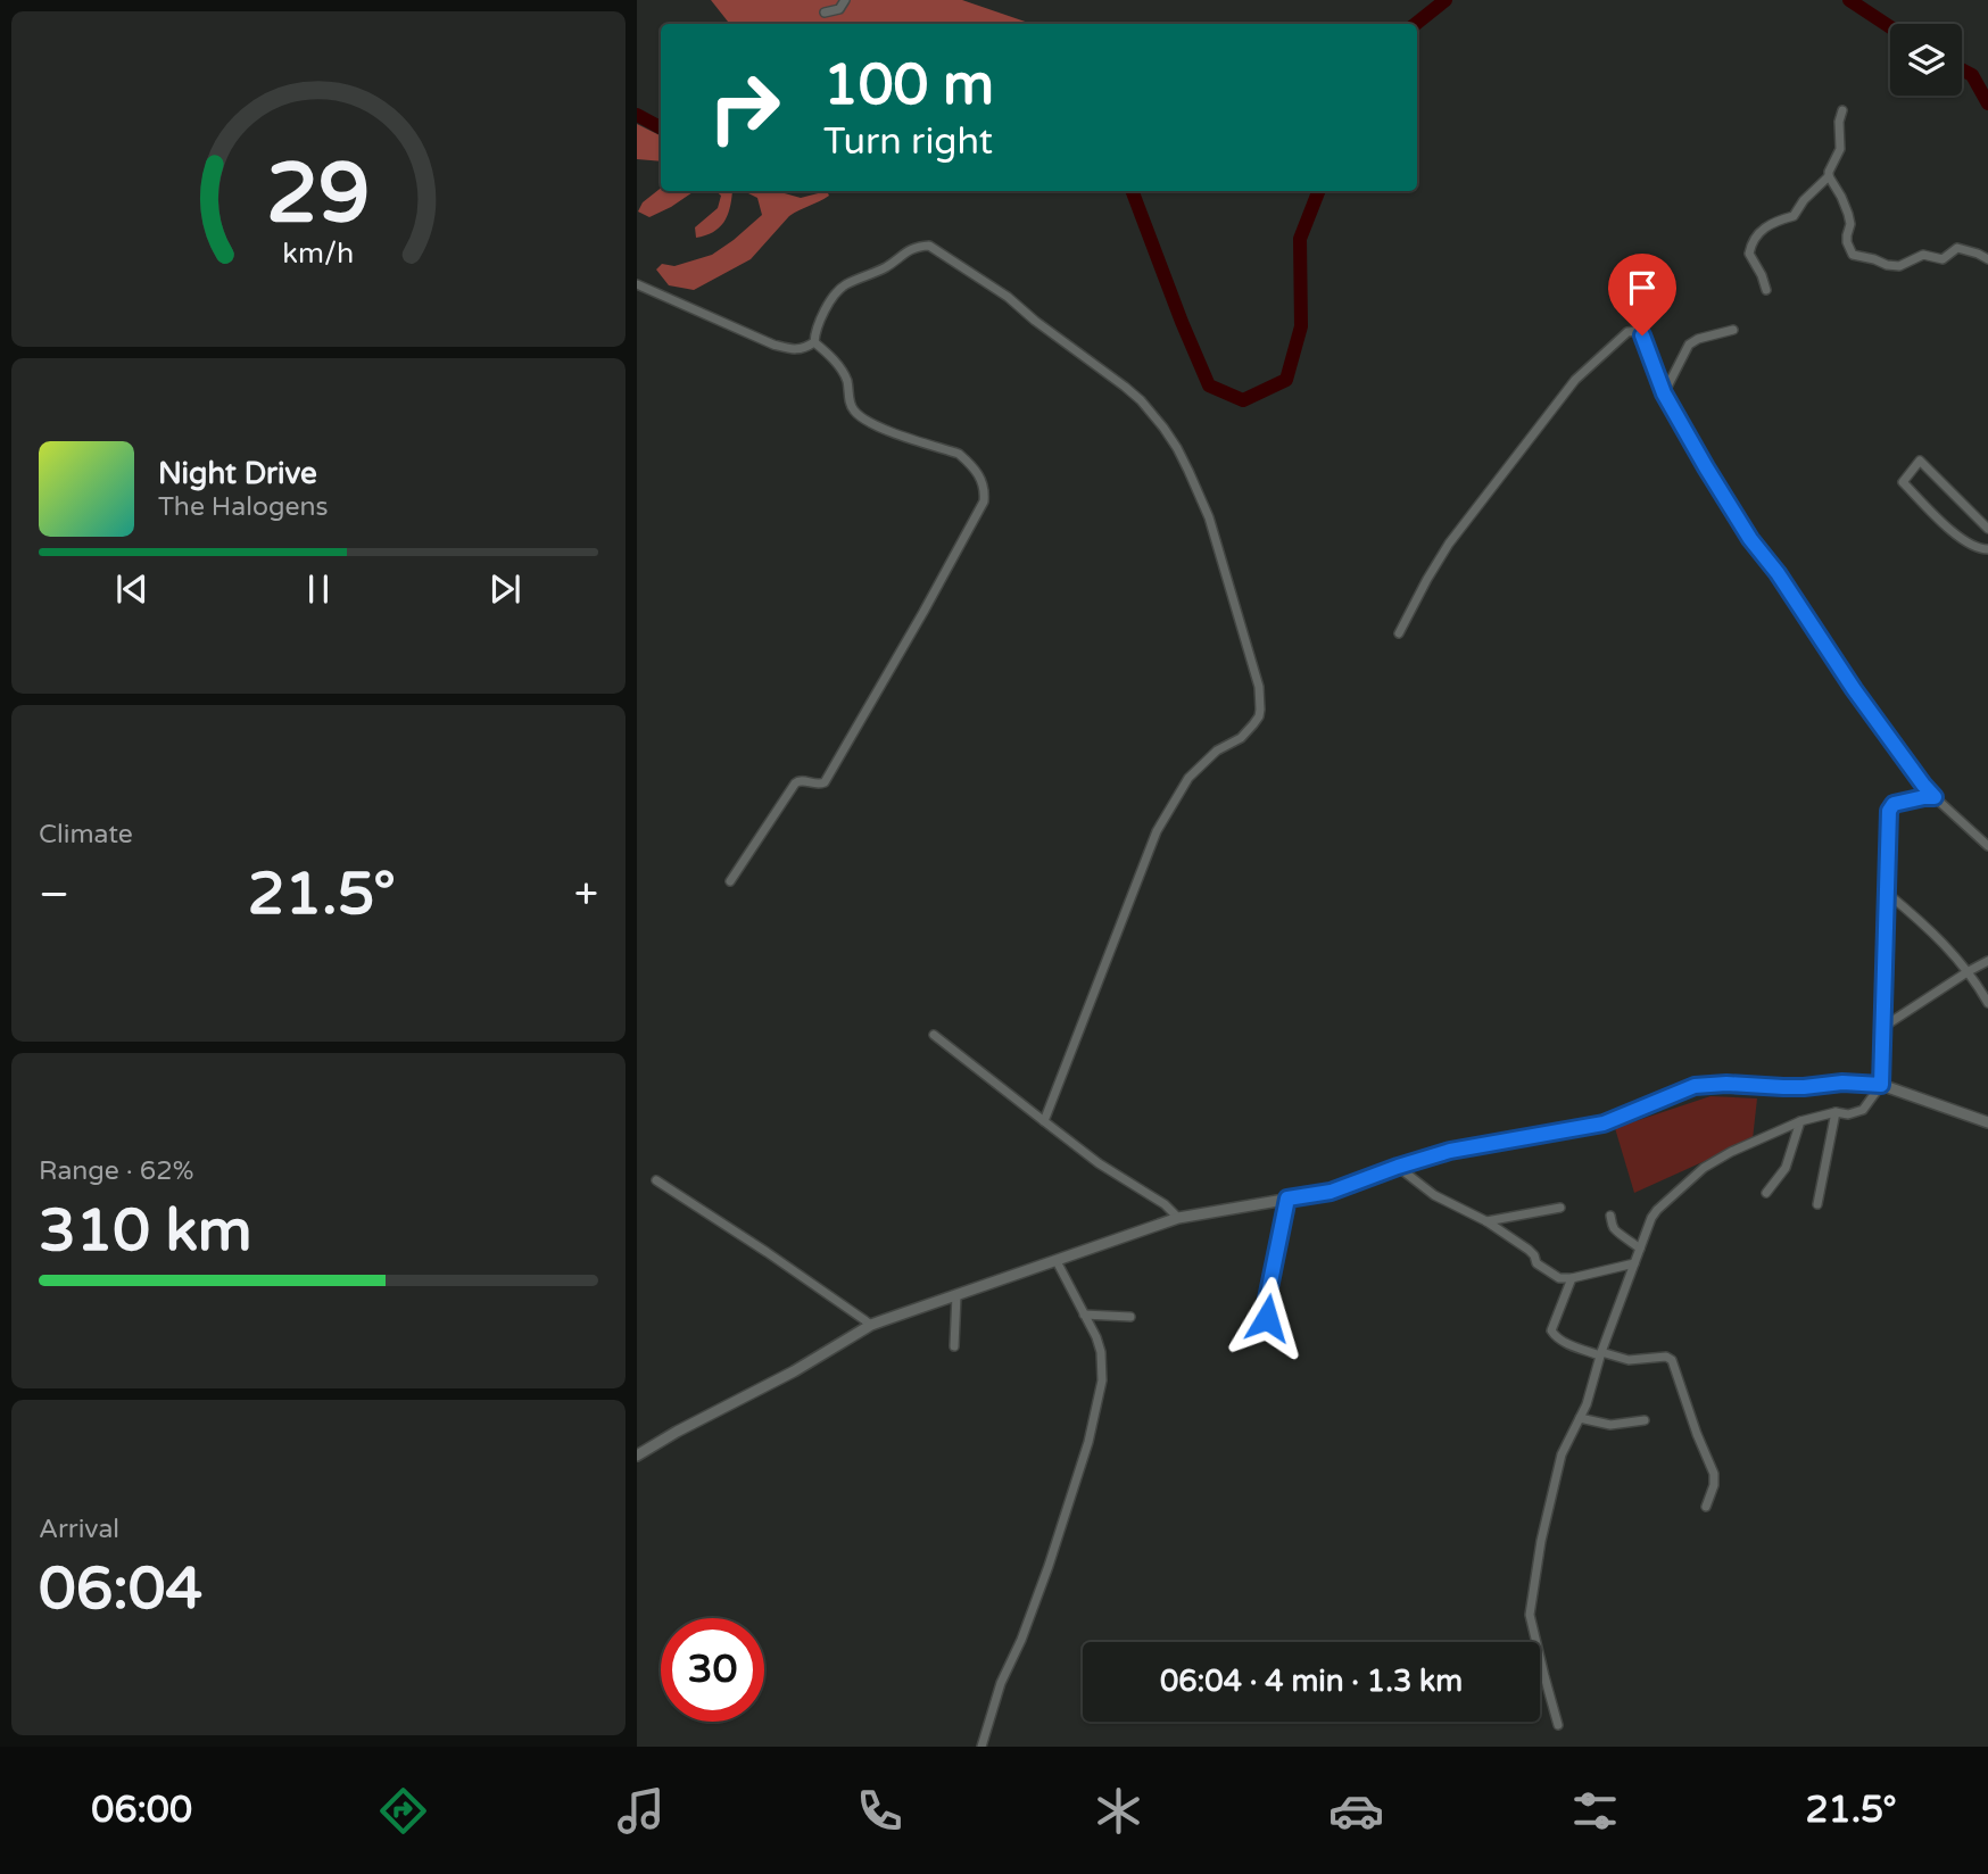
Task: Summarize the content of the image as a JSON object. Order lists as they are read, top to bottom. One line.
{"page":{"turn":["100 m","Turn right"],"song":["Night Drive","The Halogens"],"tile":["Climate",["Range · 62%","310 km"],["Arrival","06:04"]],"heat":["−","21.5°","+"],"limit":"30","trip":"06:04 · 4 min · 1.3 km","tabs":["06:00","21.5°"],"gauge":["29","km/h"]}}
